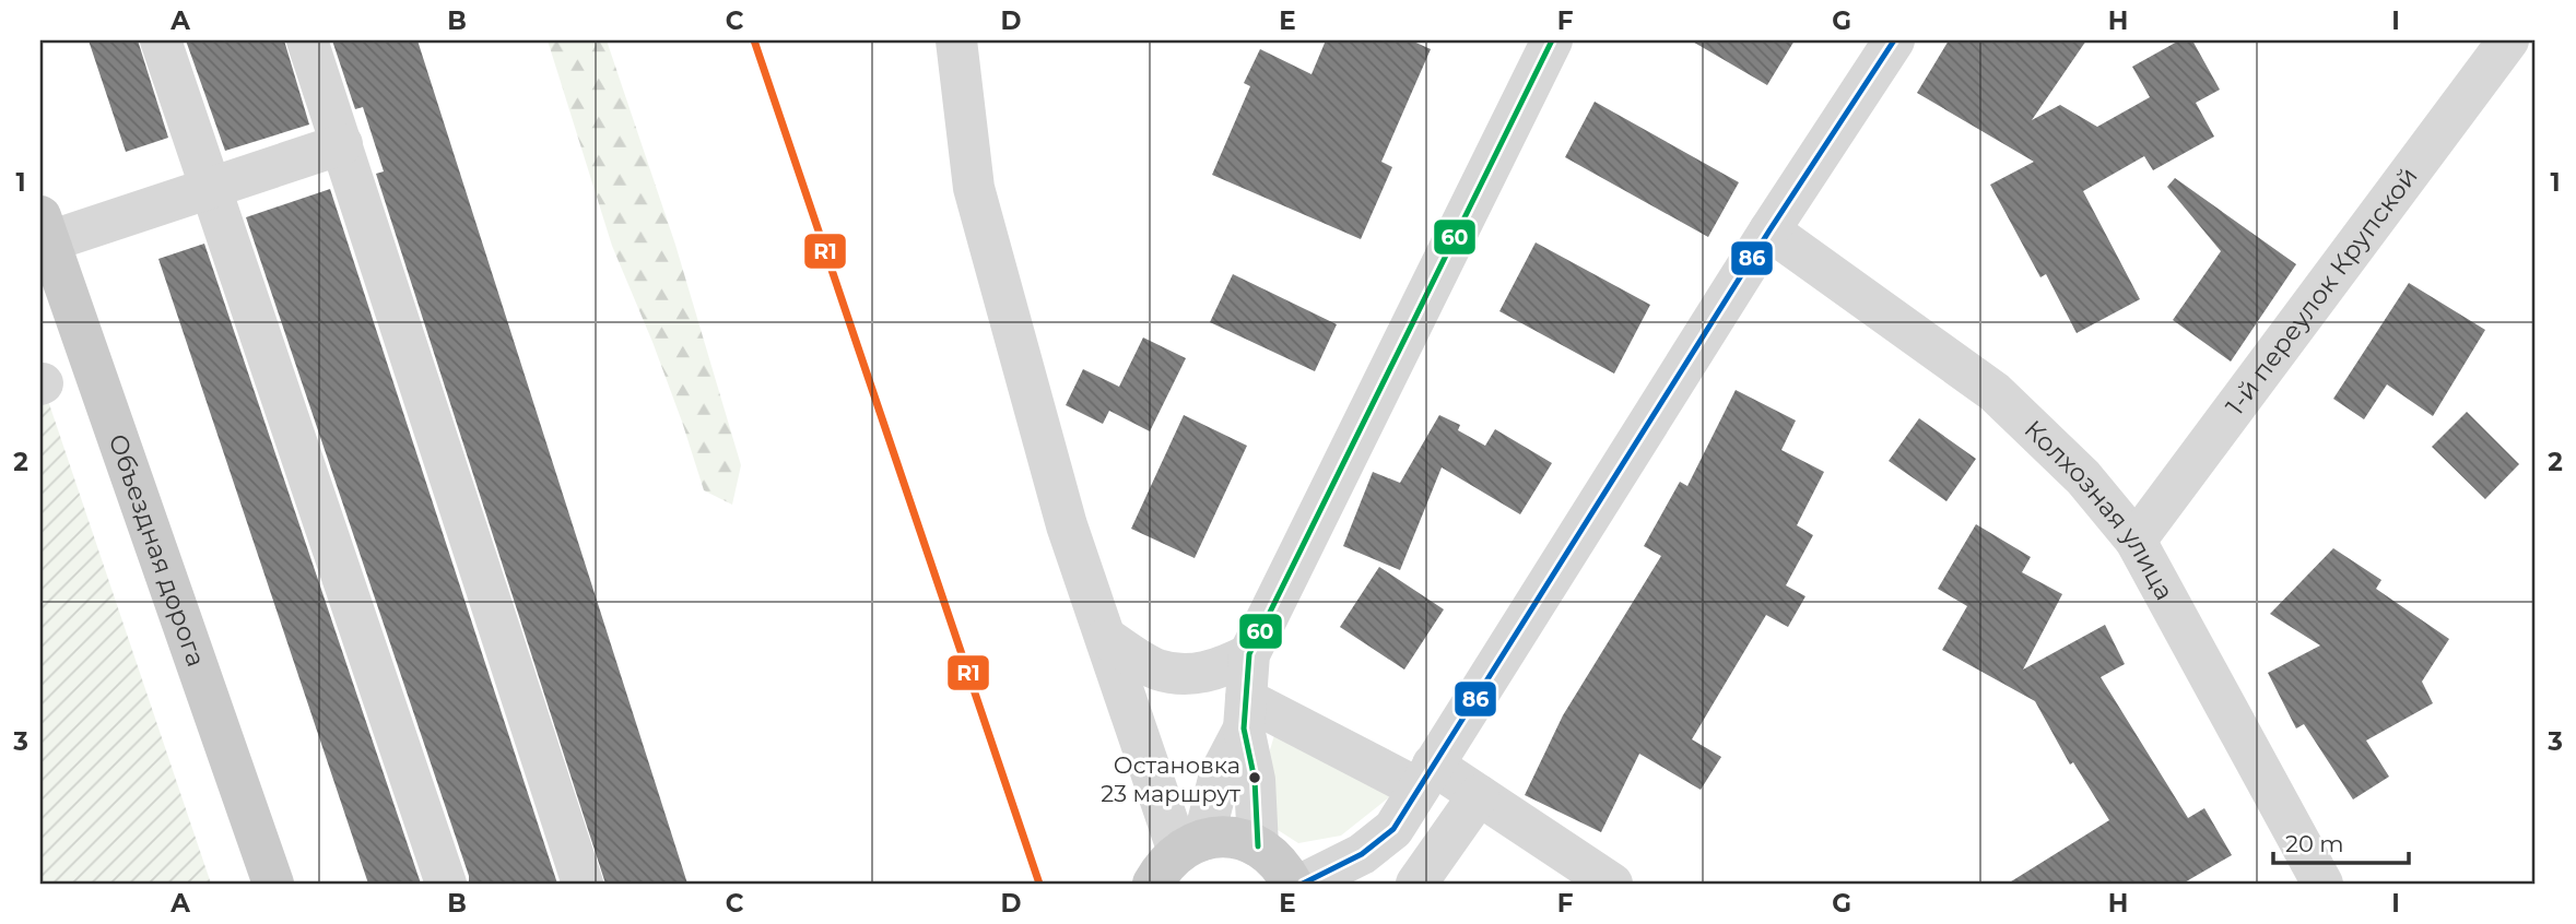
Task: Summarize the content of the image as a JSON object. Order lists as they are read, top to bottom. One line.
{"streets":{"main road":["Объездная дорога"],"street":["1-й переулок Крупской","Колхозная улица"]},"crossings":[["1-й переулок Крупской","Колхозная улица"]],"places":["Остановка 23 маршрут"],"lines":["transit line R1","transit line 60","transit line 86"],"scale_bar":"20 m","grid":{"columns":["A","B","C","D","E","F","G","H","I"],"rows":["1","2","3"]}}
